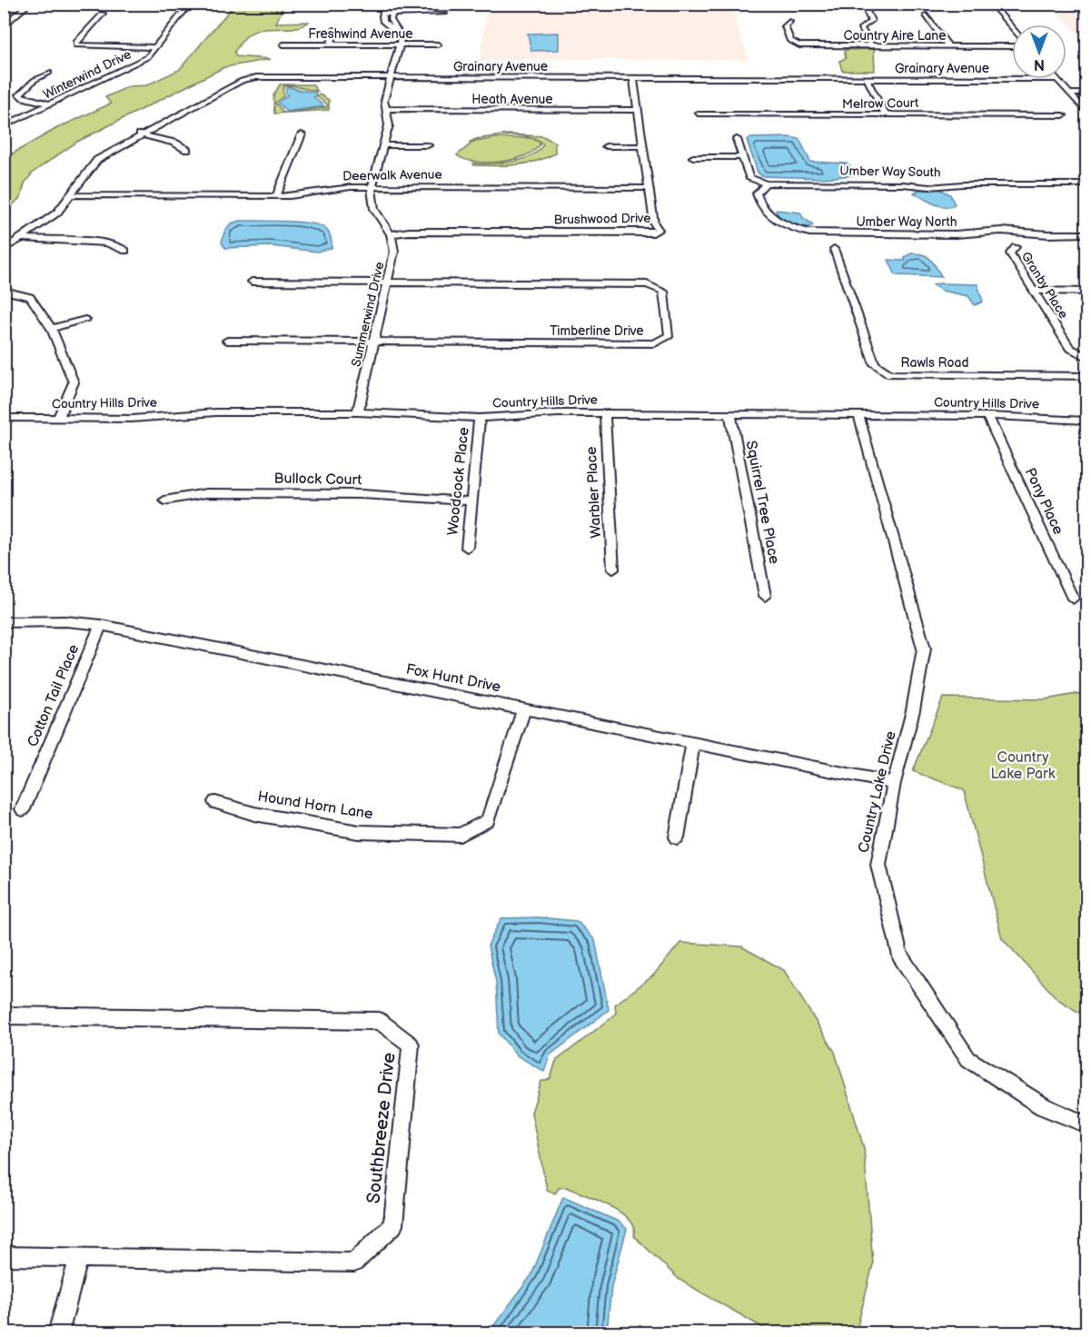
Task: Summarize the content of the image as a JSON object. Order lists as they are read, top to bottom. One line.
{"streets":{"street":["Freshwind Avenue","Country Aire Lane","Grainary Avenue","Winterwind Drive","Heath Avenue","Melrow Court","Umber Way South","Deerwalk Avenue","Brushwood Drive","Umber Way North","Granby Place","Summerwind Drive","Timberline Drive","Rawls Road","Country Hills Drive","Bullock Court","Woodcock Place","Warbler Place","Pony Place","Squirrel Tree Place","Fox Hunt Drive","Cotton Tail Place","Country Lake Drive","Hound Horn Lane","Southbreeze Drive"]},"crossings":[["Freshwind Avenue","Summerwind Drive"],["Grainary Avenue","Deerwalk Avenue"],["Grainary Avenue","Brushwood Drive"],["Grainary Avenue","Summerwind Drive"],["Heath Avenue","Brushwood Drive"],["Heath Avenue","Summerwind Drive"],["Umber Way South","Umber Way North"],["Deerwalk Avenue","Brushwood Drive"],["Deerwalk Avenue","Summerwind Drive"],["Brushwood Drive","Summerwind Drive"],["Summerwind Drive","Timberline Drive"],["Summerwind Drive","Country Hills Drive"],["Country Hills Drive","Woodcock Place"],["Country Hills Drive","Warbler Place"],["Country Hills Drive","Pony Place"],["Country Hills Drive","Squirrel Tree Place"],["Country Hills Drive","Country Lake Drive"],["Bullock Court","Woodcock Place"],["Fox Hunt Drive","Cotton Tail Place"],["Fox Hunt Drive","Country Lake Drive"],["Fox Hunt Drive","Hound Horn Lane"]],"parks":["Country Lake Park"],"north":"bottom"}
